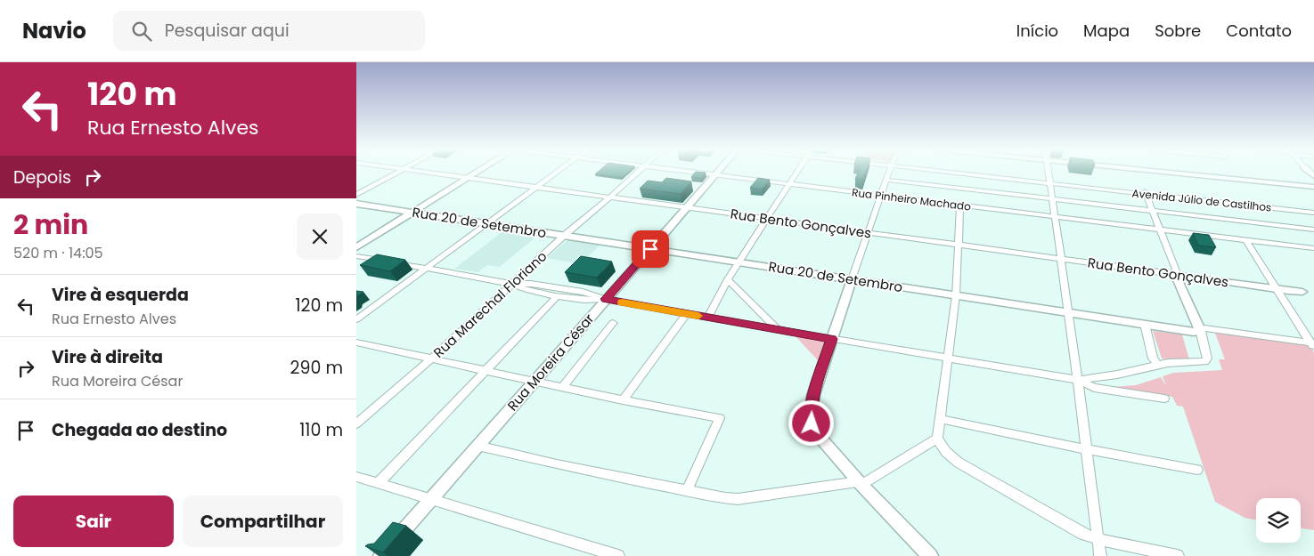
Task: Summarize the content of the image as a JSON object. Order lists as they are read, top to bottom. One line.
{"streets":{"main road":["Rua 20 de Setembro","Rua Bento Gonçalves","Rua Moreira César"],"street":["Rua Pinheiro Machado","Avenida Júlio de Castilhos","Rua Marechal Floriano"]},"crossings":[["Rua Pinheiro Machado","Rua Moreira César"],["Rua 20 de Setembro","Rua Marechal Floriano"],["Rua 20 de Setembro","Rua Moreira César"],["Rua Bento Gonçalves","Rua Marechal Floriano"],["Rua Bento Gonçalves","Rua Moreira César"]],"page":{"header":"Navio","search":"Pesquisar aqui","nav":["Início","Mapa","Sobre","Contato"],"turn":["120 m","Rua Ernesto Alves"],"then":"Depois","heading":["2 min","520 m · 14:05"],"list":[{"name":"Vire à esquerda","note":"Rua Ernesto Alves","value":"120 m"},{"name":"Vire à direita","note":"Rua Moreira César","value":"290 m"},{"name":"Chegada ao destino","value":"110 m"}],"buttons":["Sair","Compartilhar"]}}
